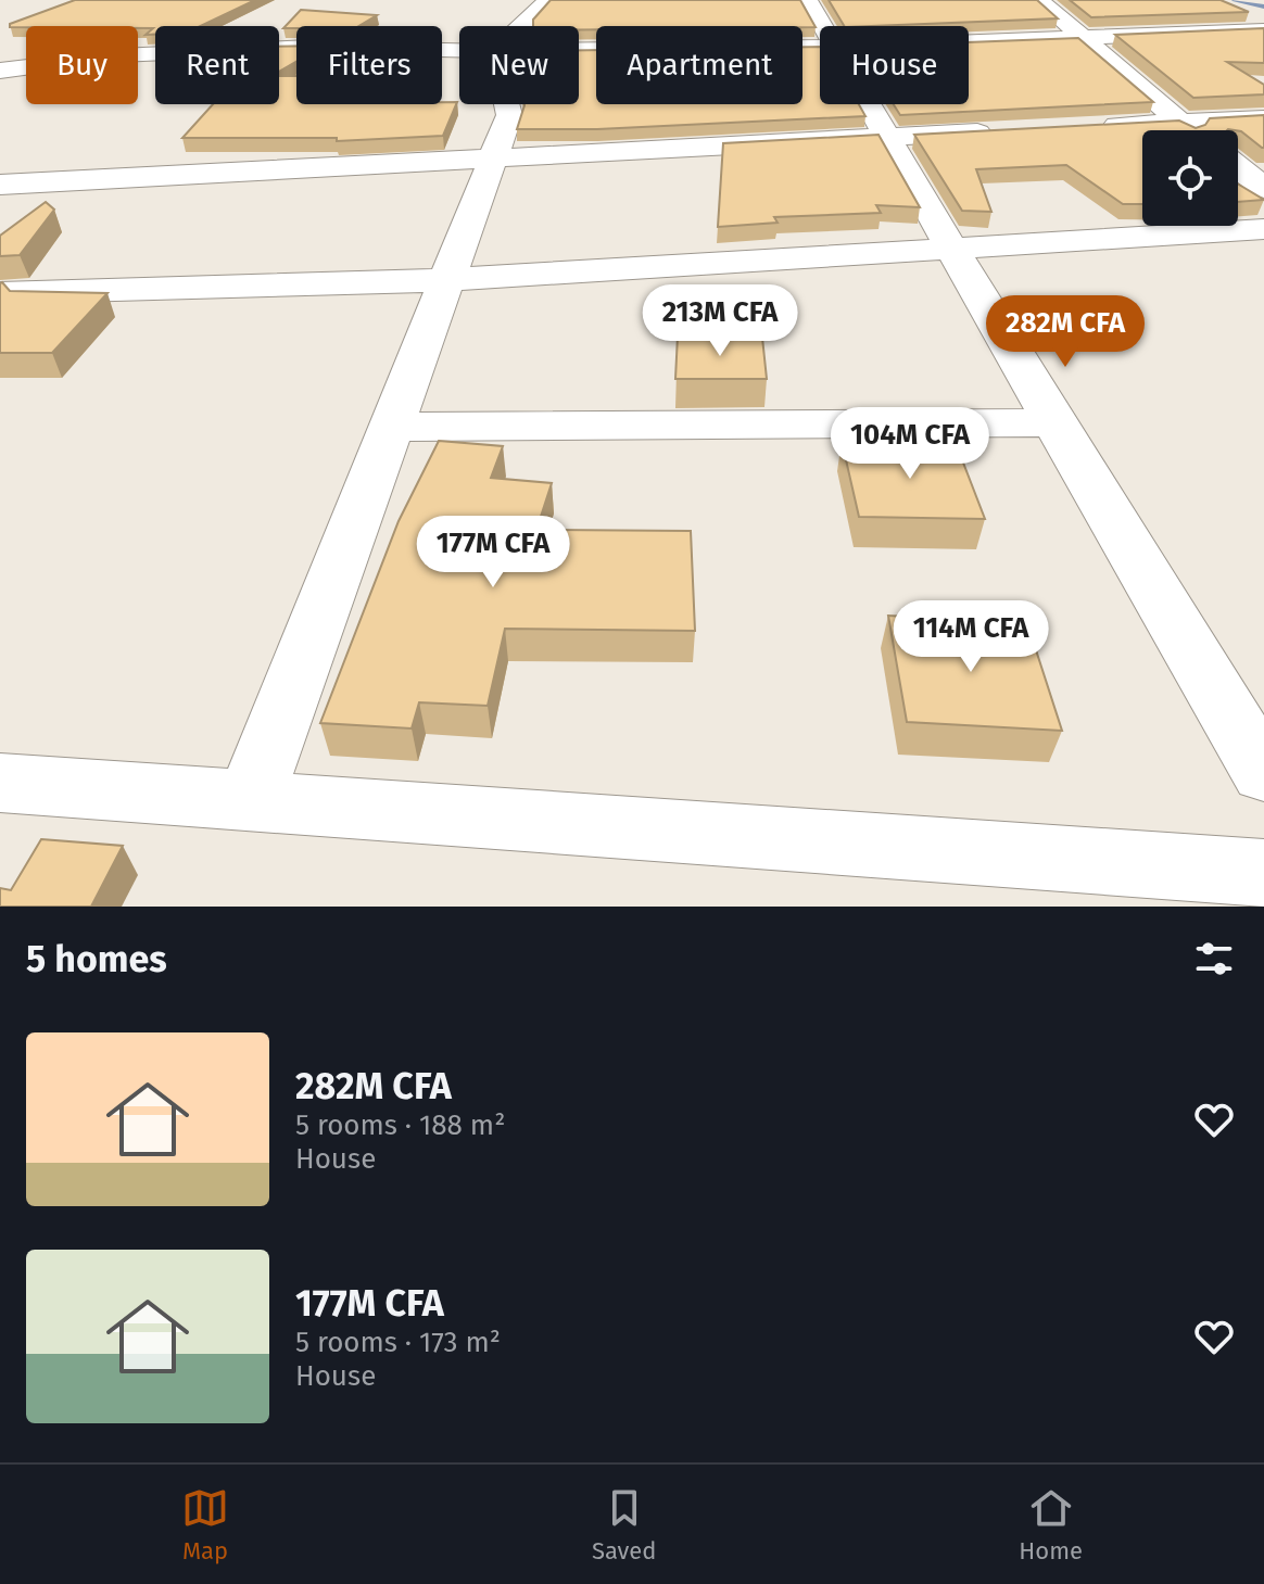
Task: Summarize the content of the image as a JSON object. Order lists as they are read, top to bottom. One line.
{"page":{"chip":["Buy","Rent","Filters","New","Apartment","House"],"price":["213M CFA","282M CFA","104M CFA","177M CFA","114M CFA"],"heading":"5 homes","list":[{"name":"282M CFA","note":"5 rooms · 188 m² · House"},{"name":"177M CFA","note":"5 rooms · 173 m² · House"}],"tabs":["Map","Saved","Home"]}}
